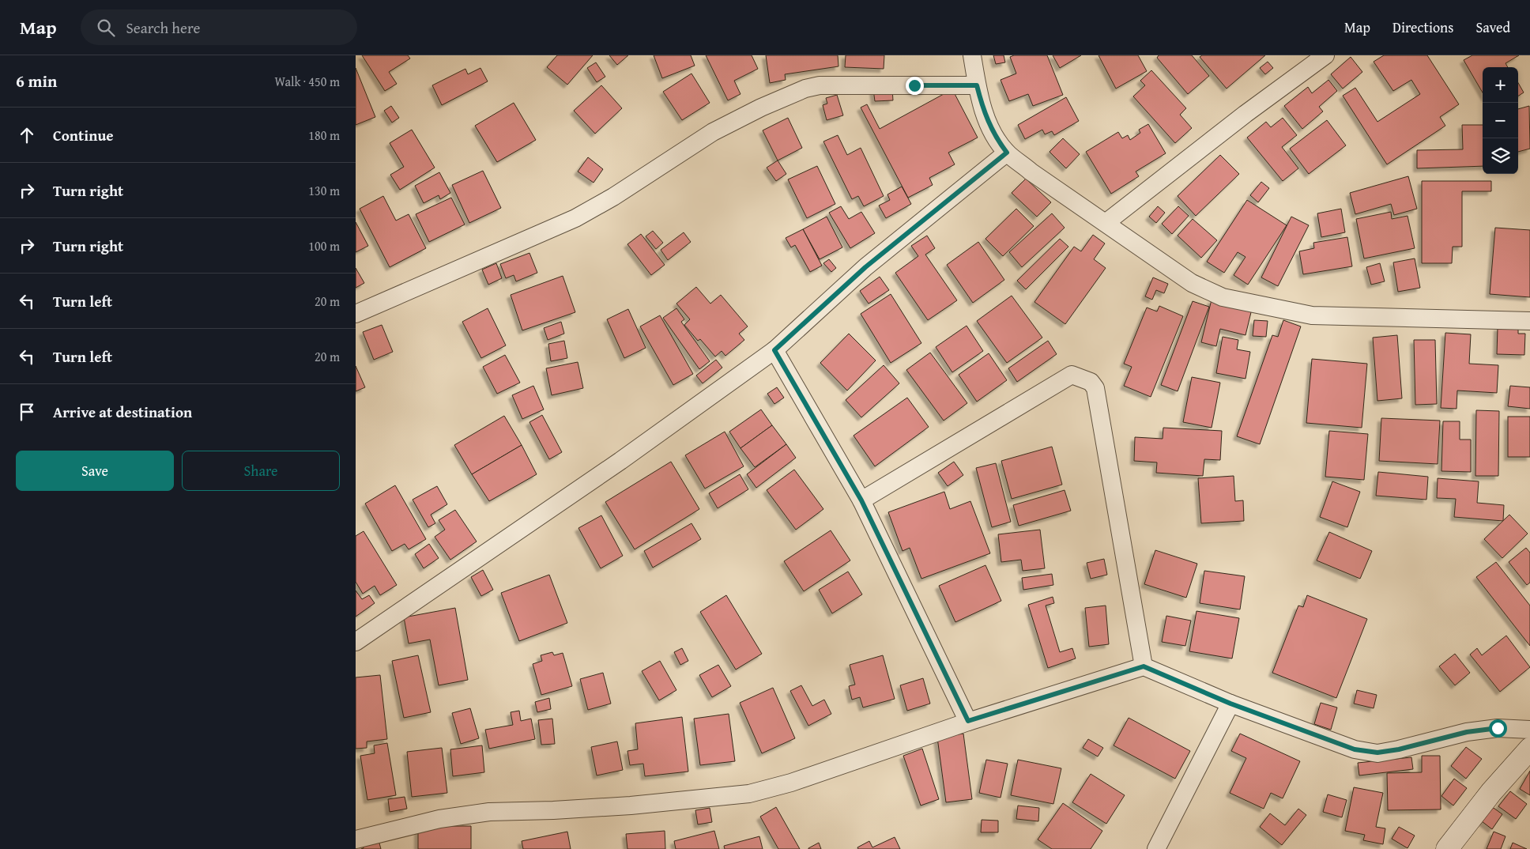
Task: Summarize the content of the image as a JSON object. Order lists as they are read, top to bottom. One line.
{"page":{"header":"Map","search":"Search here","nav":["Map","Directions","Saved"],"heading":["6 min","Walk · 450 m"],"map_buttons":["+","−"],"list":[["Continue","180 m"],["Turn right","130 m"],["Turn right","100 m"],["Turn left","20 m"],["Turn left","20 m"],"Arrive at destination"],"buttons":["Save","Share"]}}
